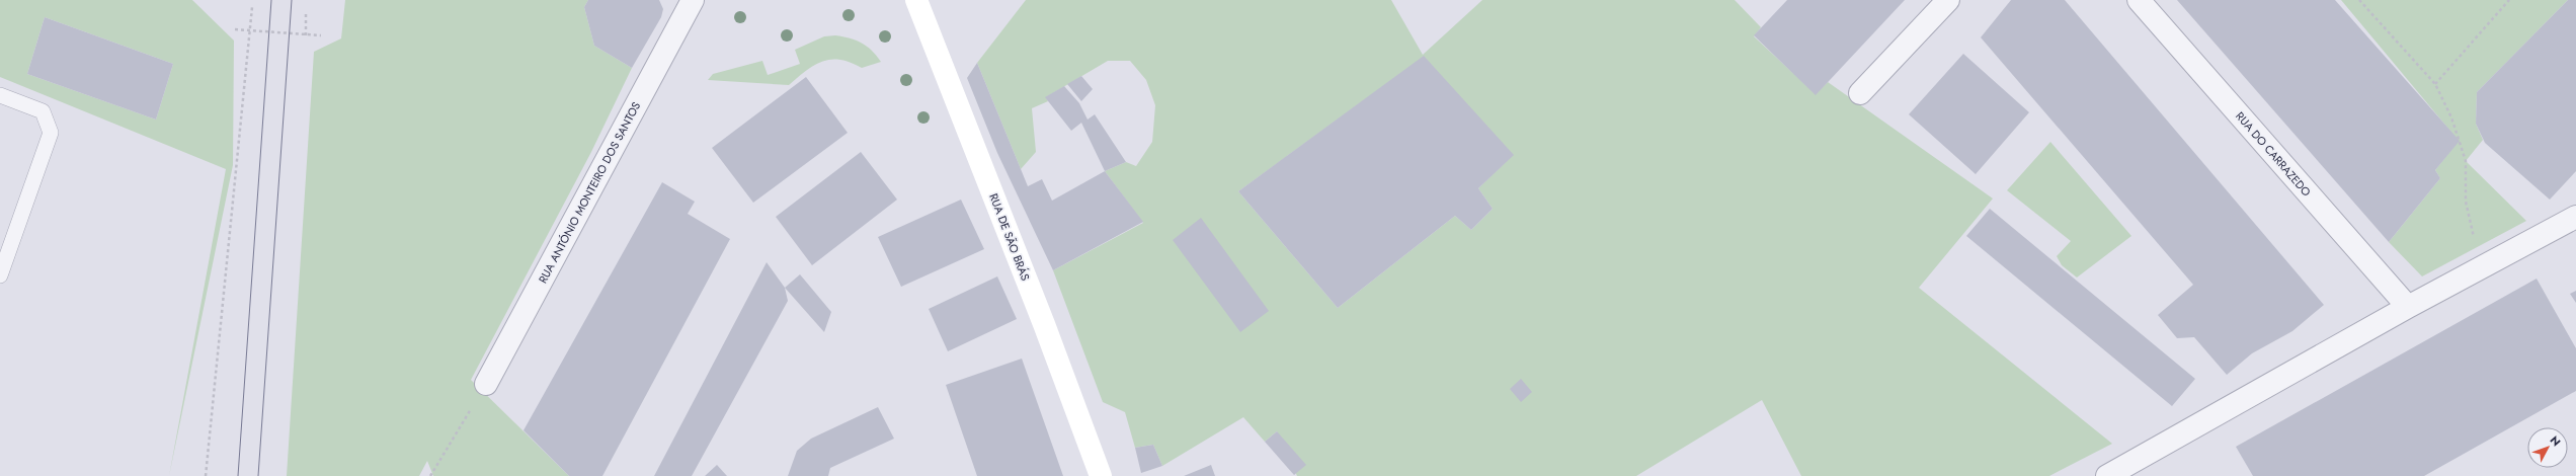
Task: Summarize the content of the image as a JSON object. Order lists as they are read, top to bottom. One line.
{"streets":{"street":["RUA DO CARRAZEDO","RUA ANTÓNIO MONTEIRO DOS SANTOS","RUA DE SÃO BRÁS"]},"north":"top right"}
